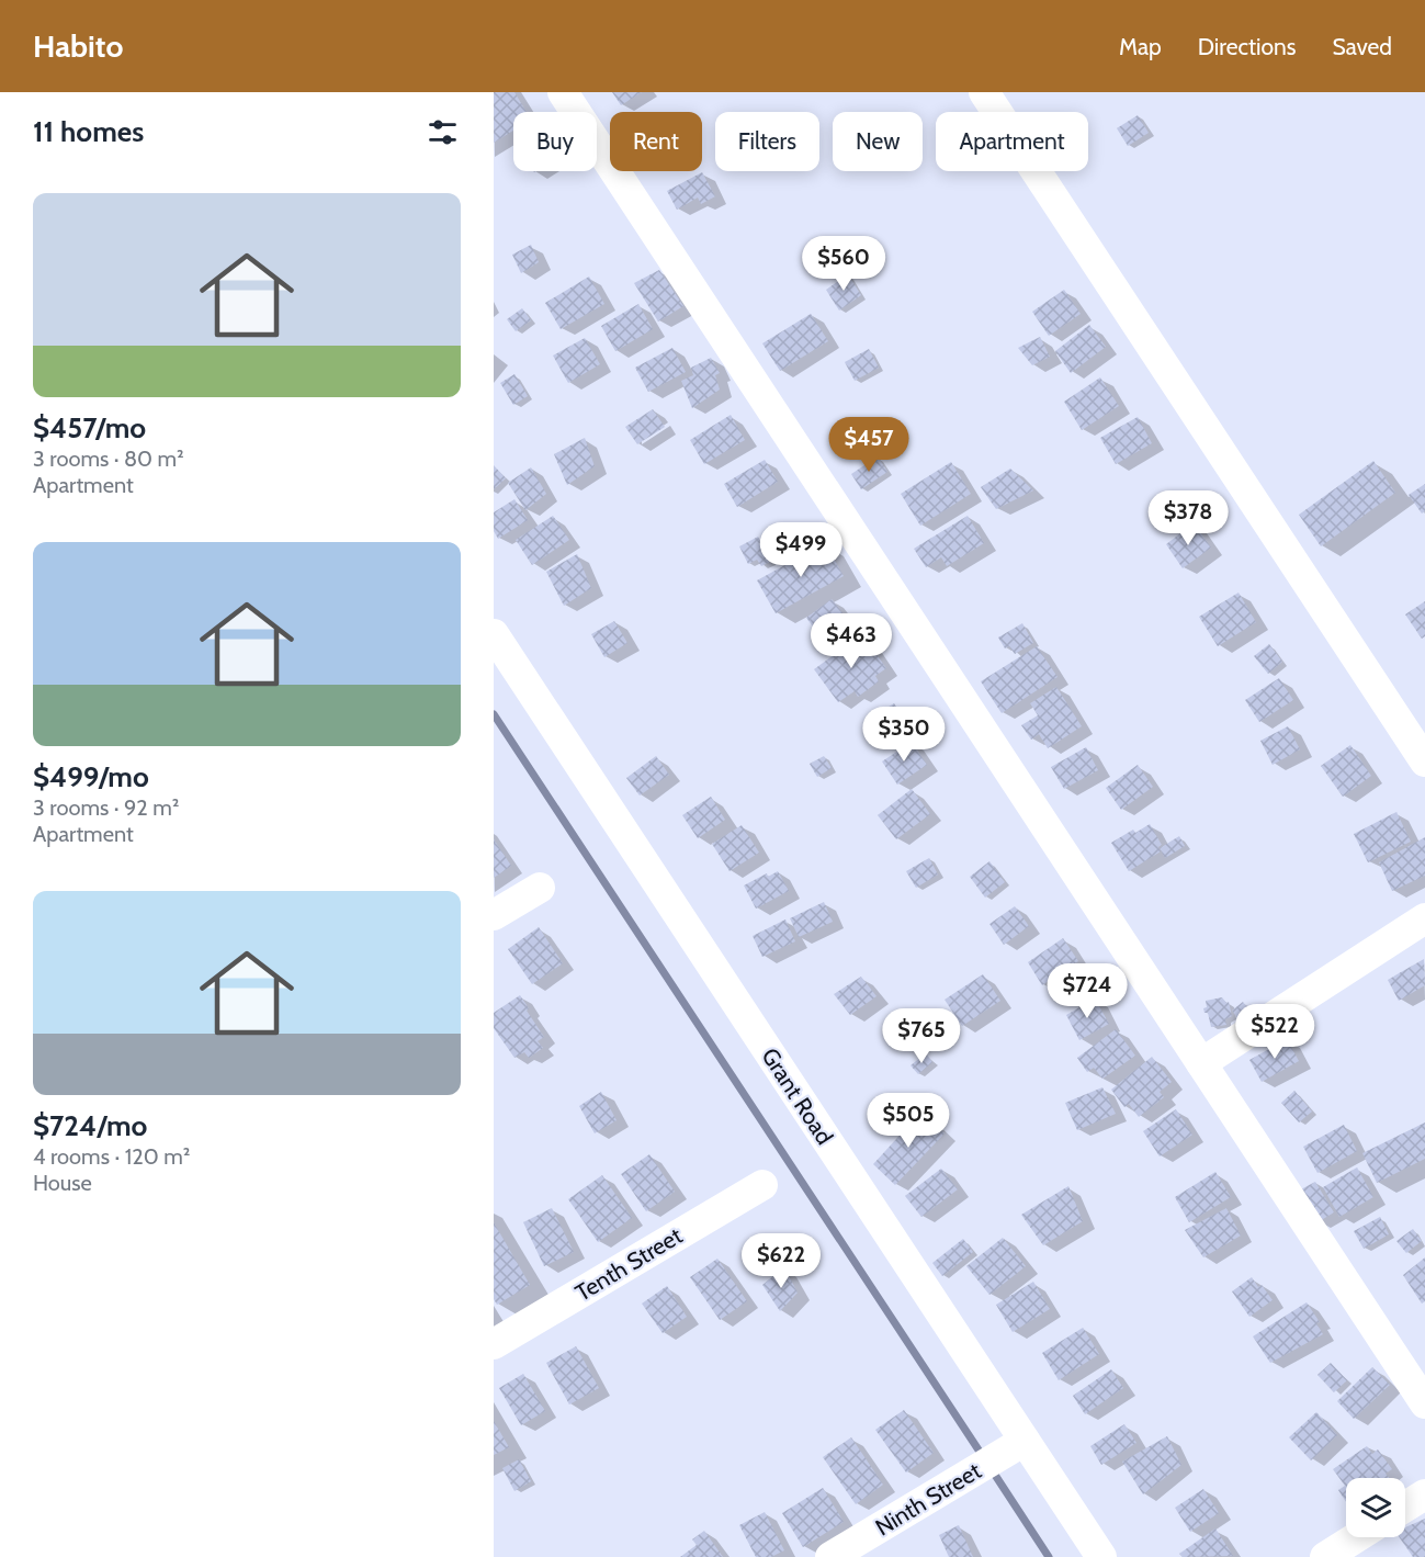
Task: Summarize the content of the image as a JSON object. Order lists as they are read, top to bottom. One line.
{"streets":{"street":["Grant Road","Tenth Street","Ninth Street"]},"crossings":[["Grant Road","Ninth Street"]],"page":{"header":"Habito","nav":["Map","Directions","Saved"],"heading":"11 homes","chip":["Buy","Rent","Filters","New","Apartment"],"list":[{"name":"$457/mo","note":"3 rooms · 80 m² · Apartment"},{"name":"$499/mo","note":"3 rooms · 92 m² · Apartment"},{"name":"$724/mo","note":"4 rooms · 120 m² · House"}],"price":["$560","$457","$378","$499","$463","$350","$724","$522","$765","$505","$622"]}}
